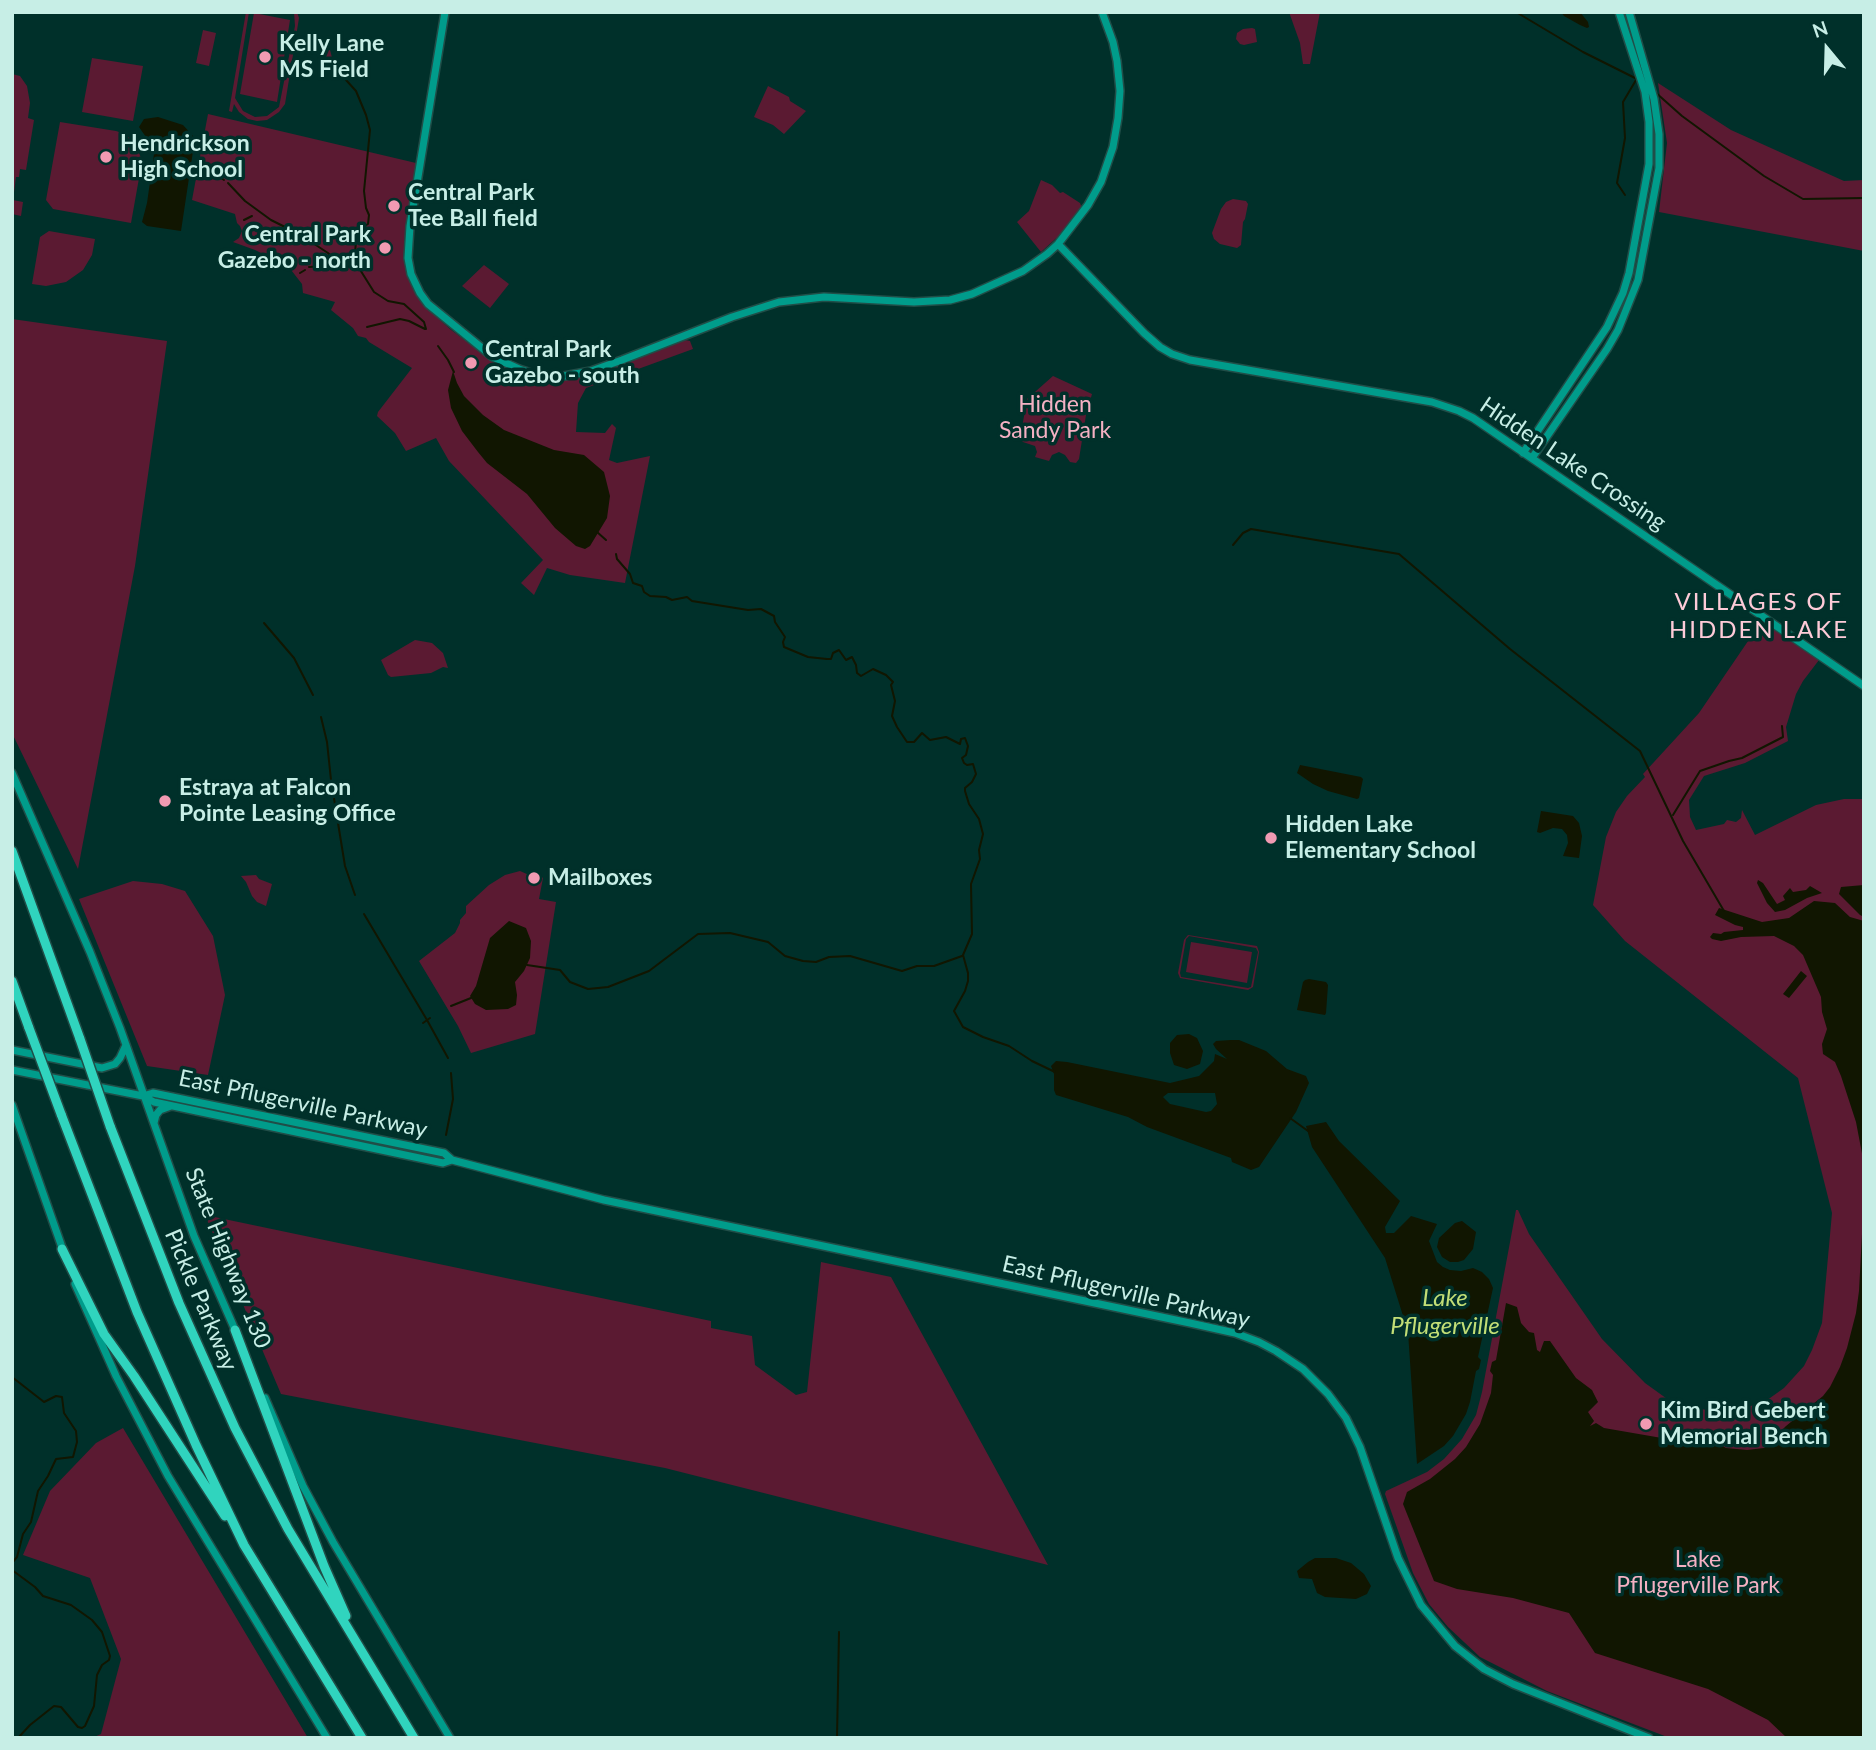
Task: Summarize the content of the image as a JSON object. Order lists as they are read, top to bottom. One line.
{"streets":{"highway":["Pickle Parkway"],"street":["Hidden Lake Crossing","East Pflugerville Parkway","State Highway 130"]},"crossings":[["East Pflugerville Parkway","State Highway 130"]],"districts":["VILLAGES OF HIDDEN LAKE"],"water":["Lake Pflugerville"],"parks":["Hidden Sandy Park","Lake Pflugerville Park"],"places":["Kelly Lane MS Field","Hendrickson High School","Central Park Tee Ball field","Central Park Gazebo - north","Central Park Gazebo - south","Estraya at Falcon Pointe Leasing Office","Hidden Lake Elementary School","Mailboxes","Kim Bird Gebert Memorial Bench"],"north":"top"}
